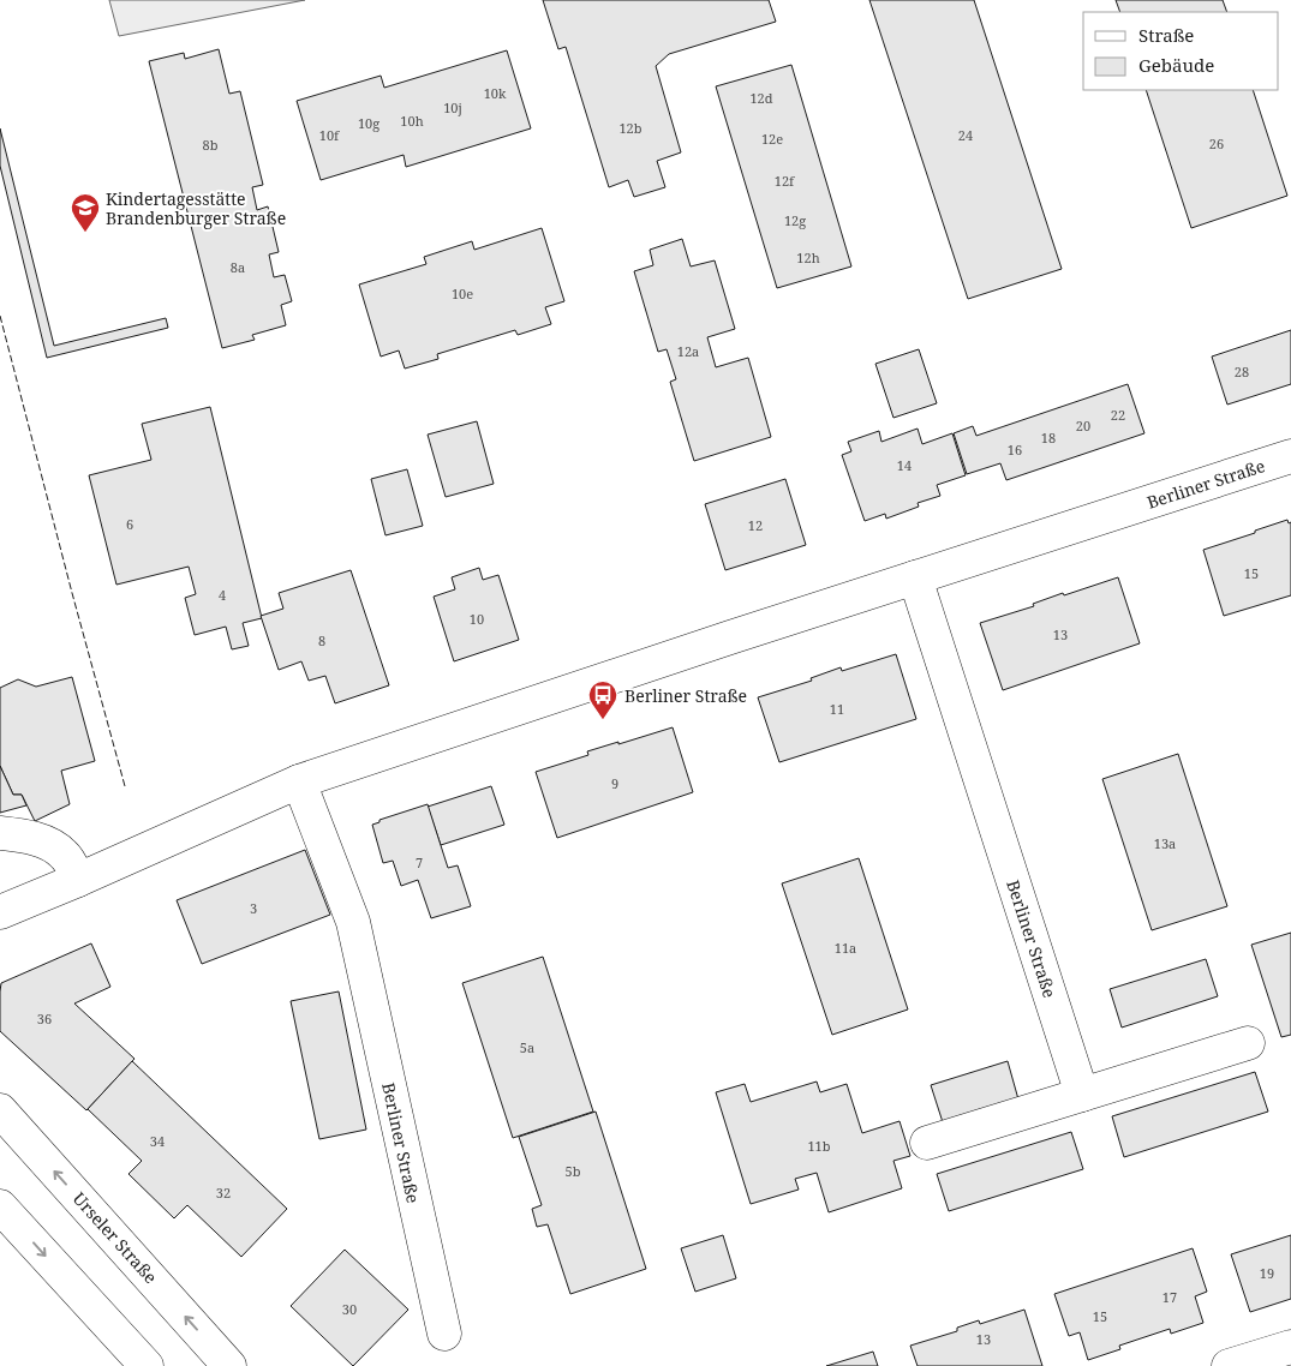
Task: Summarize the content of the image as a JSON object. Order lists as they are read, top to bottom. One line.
{"streets":{"street":["Berliner Straße","Urseler Straße"]},"places":{"school or university":["Kindertagesstätte Brandenburger Straße"],"bus stop":["Berliner Straße"]},"house_numbers":["10k","12d","10j","10h","10g","12b","10f","24","12e","26","8b","12f","12g","12h","8a","10e","12a","28","22","20","18","16","14","6","12","15","4","10","13","8","11","9","13a","7","3","11a","36","5a","34","11b","5b","32","19","17","30","15","13"],"legend":["Straße","Gebäude"]}
